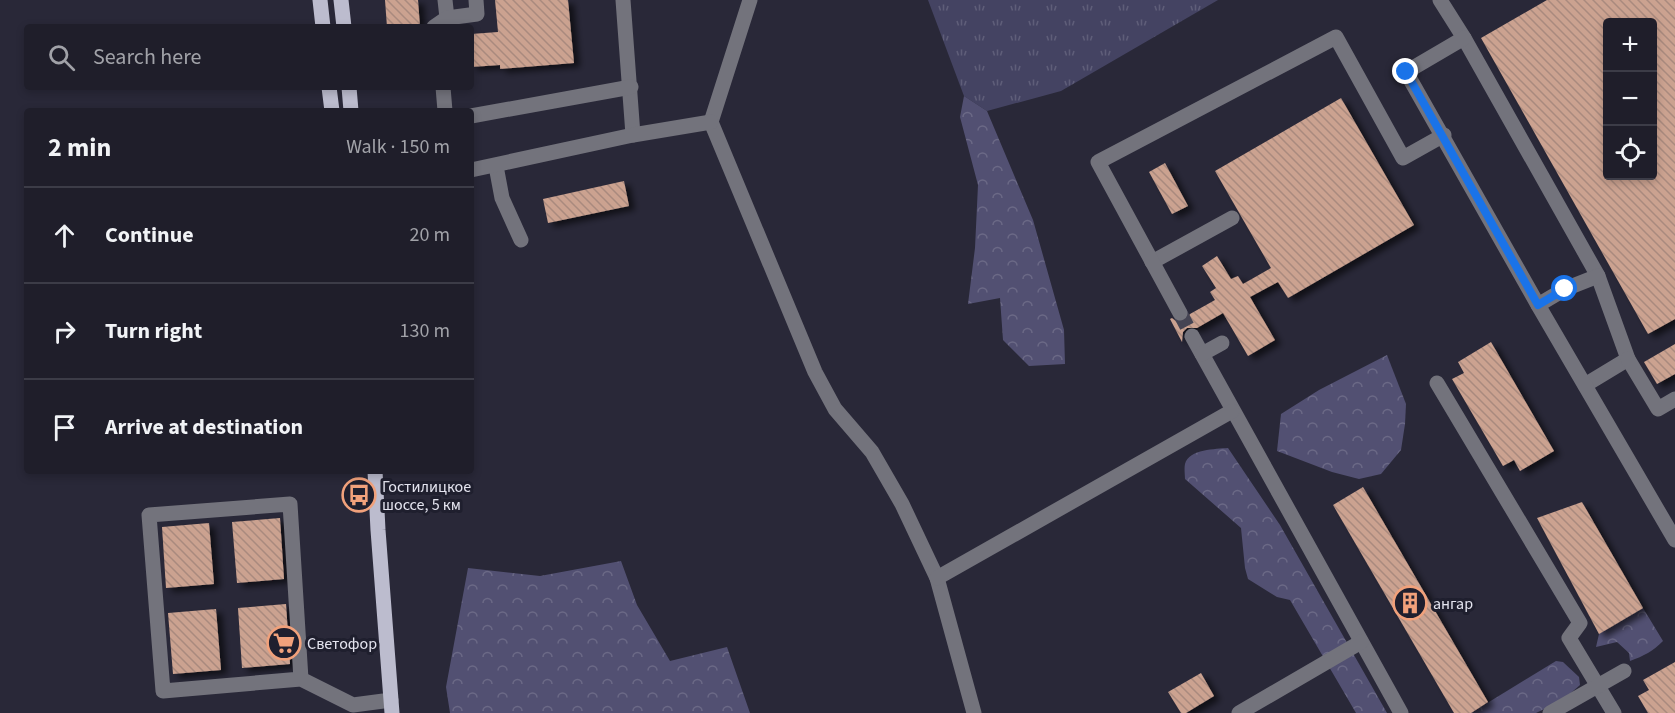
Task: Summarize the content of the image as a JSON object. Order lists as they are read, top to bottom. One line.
{"places":{"bus stop":["Гостилицкое шоссе, 5 км"],"building":["ангар"],"supermarket":["Светофор"]},"page":{"map_buttons":["+","−"],"search":"Search here","heading":["2 min","Walk · 150 m"],"list":[["Continue","20 m"],["Turn right","130 m"],"Arrive at destination"]}}
